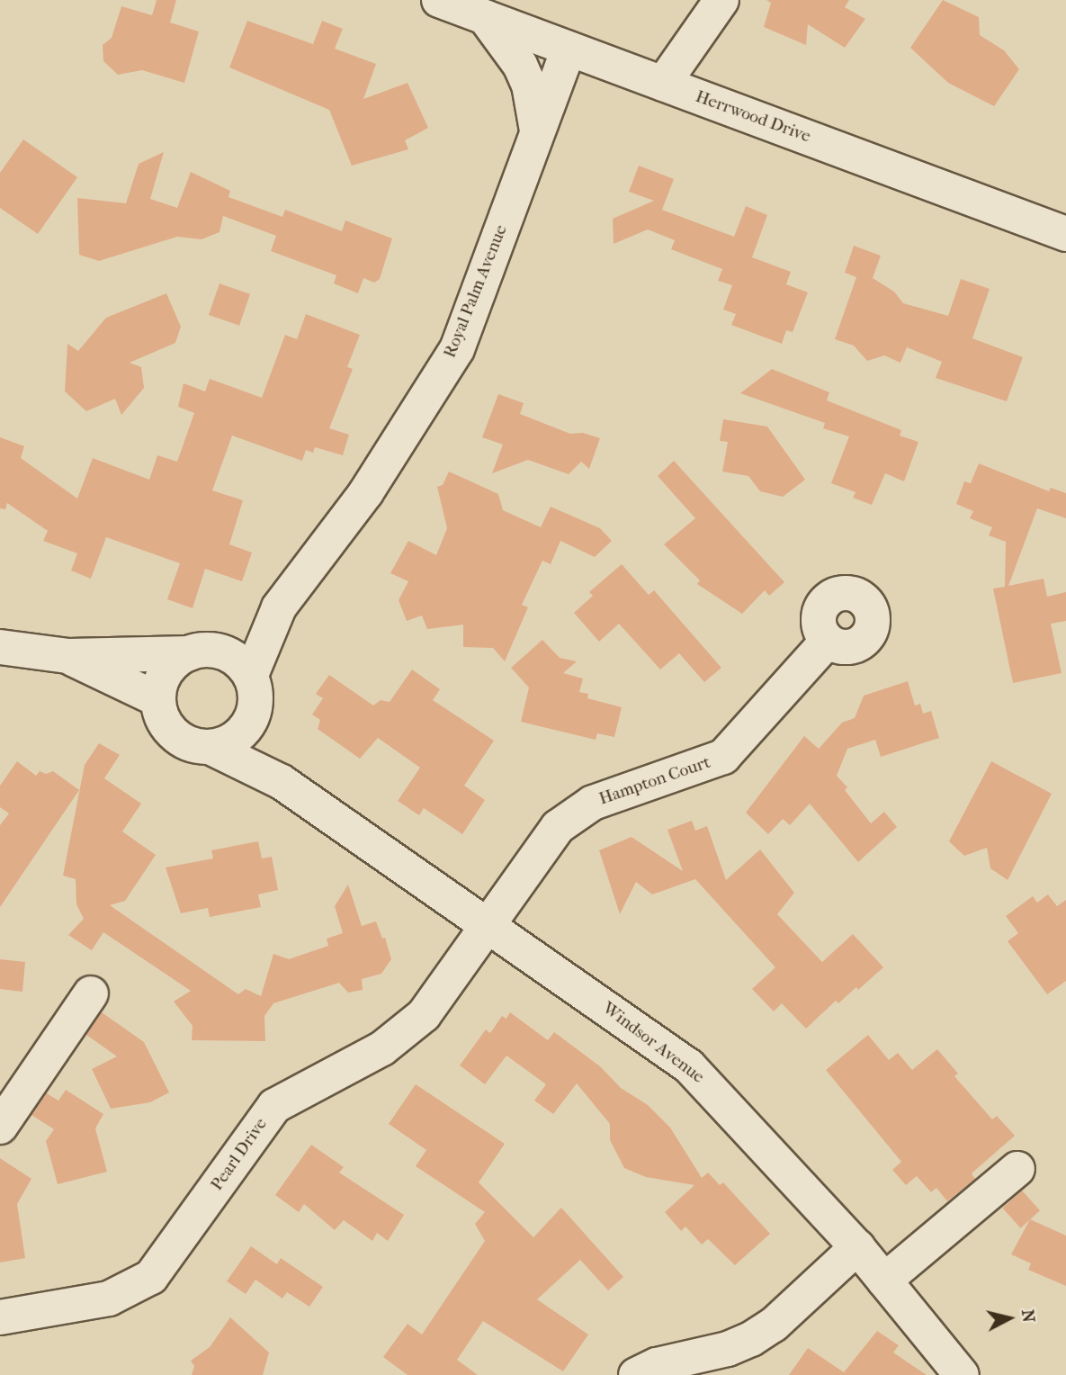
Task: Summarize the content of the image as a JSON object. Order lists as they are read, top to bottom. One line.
{"streets":{"street":["Herrwood Drive","Royal Palm Avenue","Hampton Court","Windsor Avenue","Pearl Drive"]},"crossings":[["Herrwood Drive","Royal Palm Avenue"],["Royal Palm Avenue","Windsor Avenue"],["Hampton Court","Windsor Avenue"],["Hampton Court","Pearl Drive"],["Windsor Avenue","Pearl Drive"]],"north":"right"}
